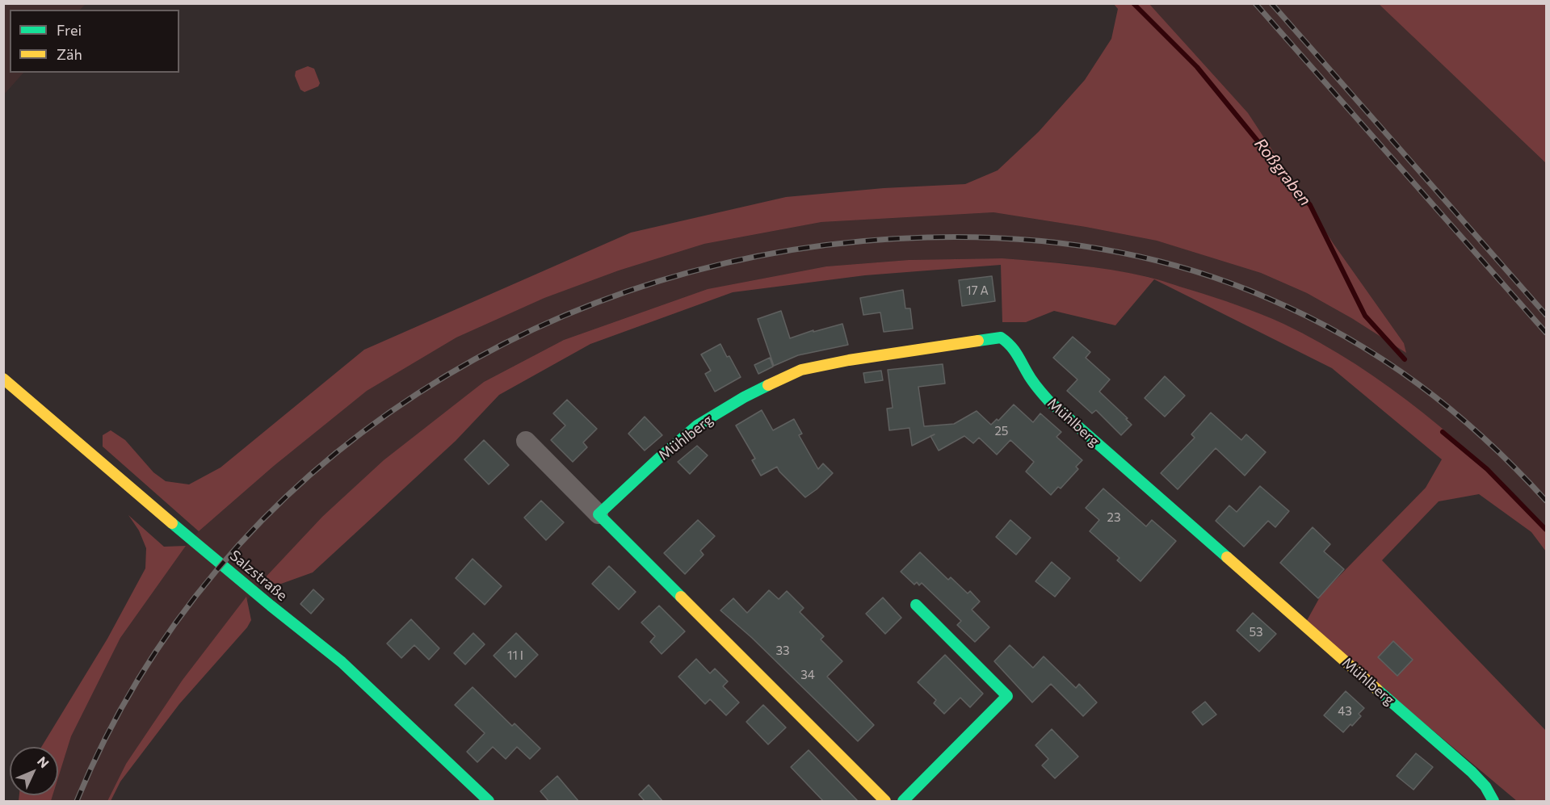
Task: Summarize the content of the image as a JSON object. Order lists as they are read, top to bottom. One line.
{"streets":{"street":["Mühlberg","Salzstraße"]},"water":["Roßgraben"],"house_numbers":["17 A","25","23","53","33","11 I","34","43"],"legend":["Frei","Zäh"],"north":"top right"}
